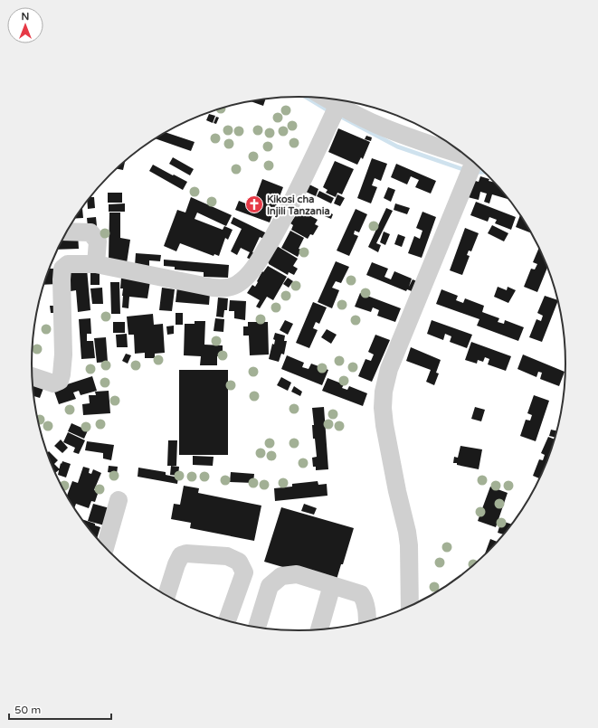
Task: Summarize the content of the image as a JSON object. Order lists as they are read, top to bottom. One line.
{"places":{"church":["Kikosi cha Injili Tanzania"]},"scale_bar":"50 m","north":"top"}
